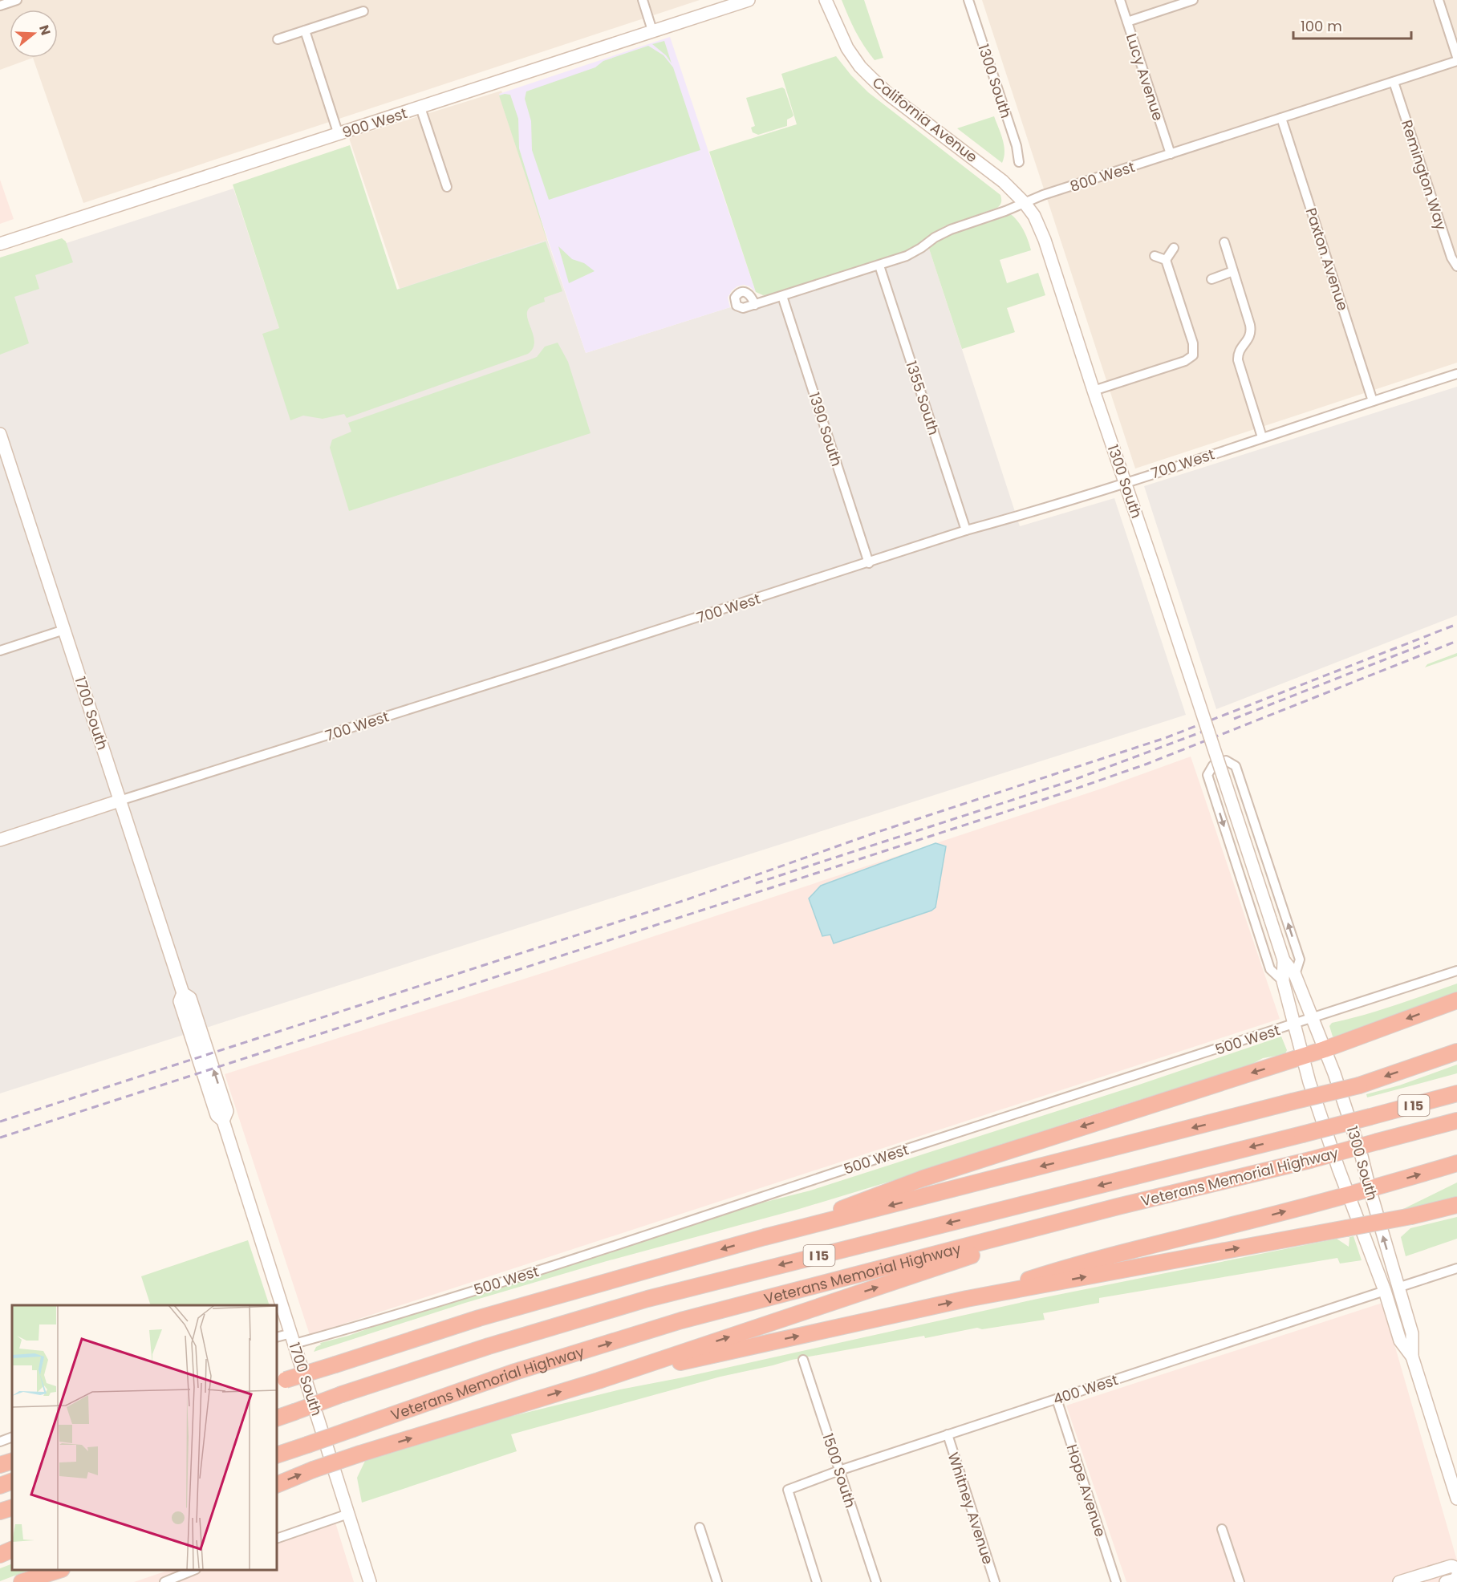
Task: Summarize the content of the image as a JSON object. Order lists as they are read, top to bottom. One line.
{"streets":{"highway":["I 15","Veterans Memorial Highway"],"main road":["1300 South","California Avenue","900 West","700 West","1700 South"],"street":["Lucy Avenue","Remington Way","800 West","Paxton Avenue","1355 South","1390 South","500 West","400 West","1500 South","Hope Avenue","Whitney Avenue"]},"crossings":[["Lucy Avenue","800 West"],["1300 South","California Avenue"],["1300 South","800 West"],["1300 South","700 West"],["1300 South","500 West"],["1300 South","400 West"],["California Avenue","800 West"],["Remington Way","800 West"],["800 West","Paxton Avenue"],["800 West","1355 South"],["800 West","1390 South"],["Paxton Avenue","700 West"],["1355 South","700 West"],["1390 South","700 West"],["700 West","1700 South"],["1700 South","500 West"],["400 West","1500 South"],["400 West","Hope Avenue"],["400 West","Whitney Avenue"]],"scale_bar":"100 m","north":"right"}
